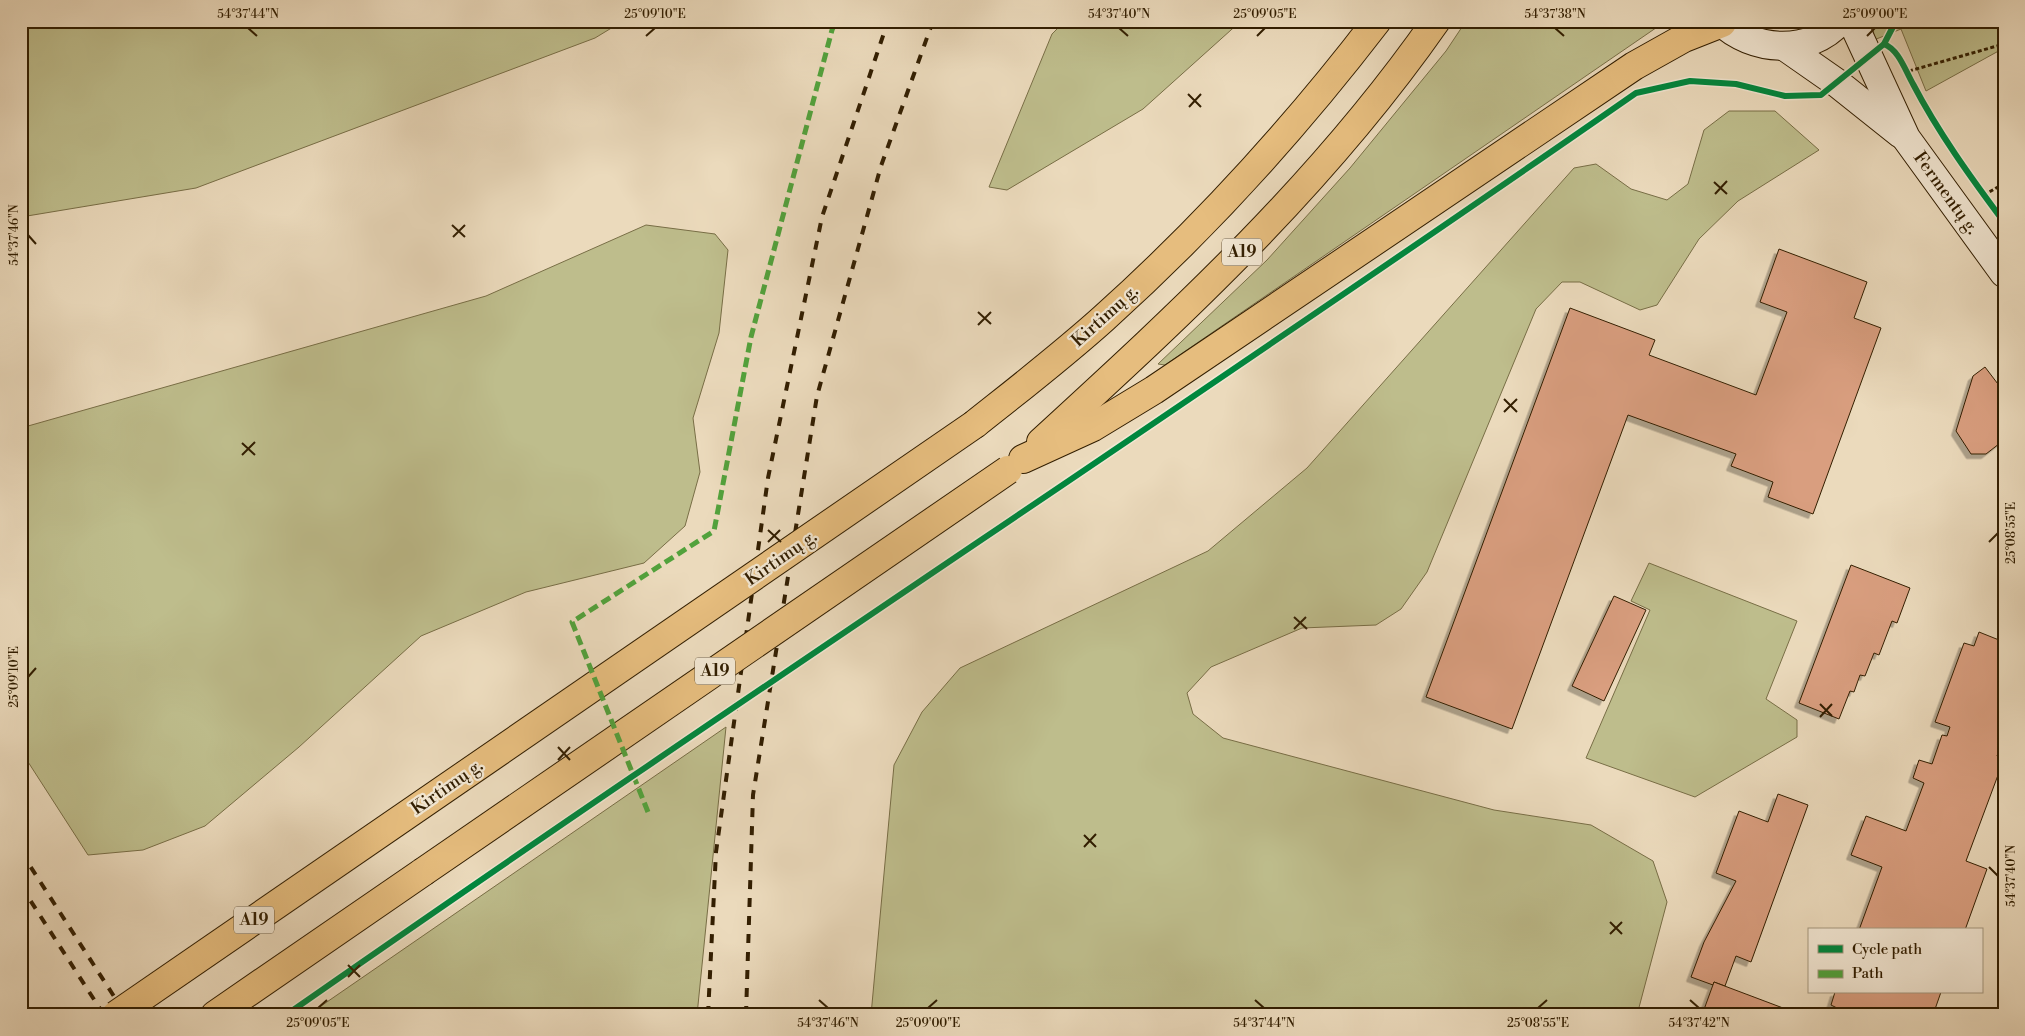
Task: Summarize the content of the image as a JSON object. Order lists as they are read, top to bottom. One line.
{"streets":{"highway":["A19","Kirtimų g."],"main road":["Fermentų g."]},"legend":["Cycle path","Path"],"coordinates":["54°37'44\"N","25°09'10\"E","54°37'40\"N","25°09'05\"E","54°37'38\"N","25°09'00\"E","54°37'46\"N","25°08'55\"E","54°37'42\"N"]}
